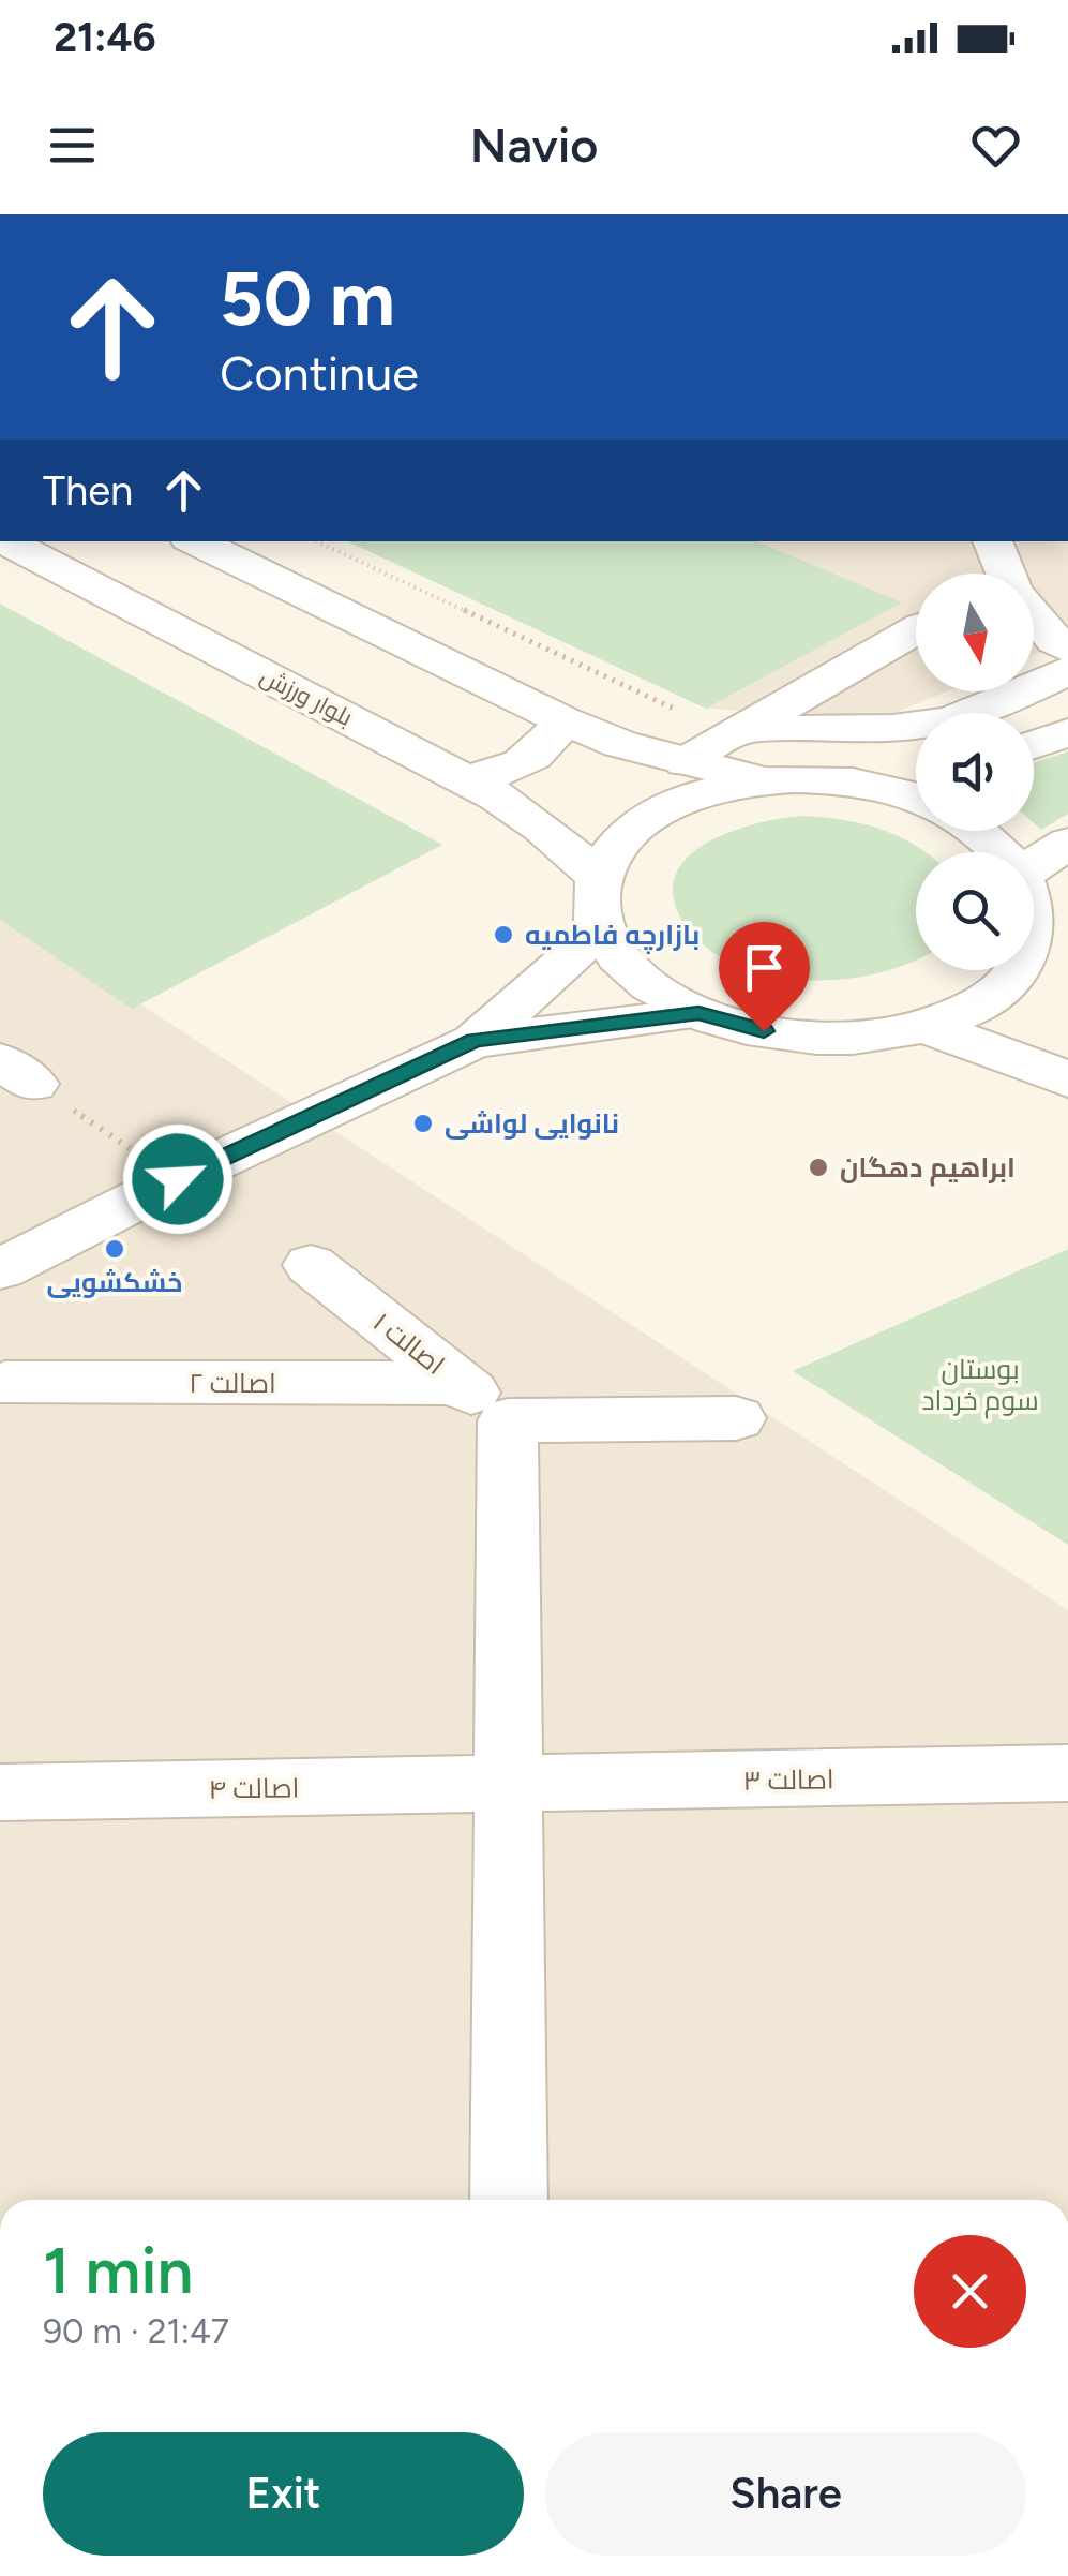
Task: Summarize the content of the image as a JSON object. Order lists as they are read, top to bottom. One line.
{"streets":{"street":["بلوار ورزش","اصالت ۱","اصالت ۲","اصالت ۳","اصالت ۴"]},"crossings":[["اصالت ۱","اصالت ۲"],["اصالت ۳","اصالت ۴"]],"parks":["بوستان سوم خرداد"],"places":["بازارچه فاطمیه","نانوایی لواشی","ابراهیم دهگان","خشکشویی"],"north":"bottom","page":{"status":"21:46","header":"Navio","turn":["50 m","Continue"],"then":"Then","heading":["1 min","90 m · 21:47"],"buttons":["Exit","Share"]}}
